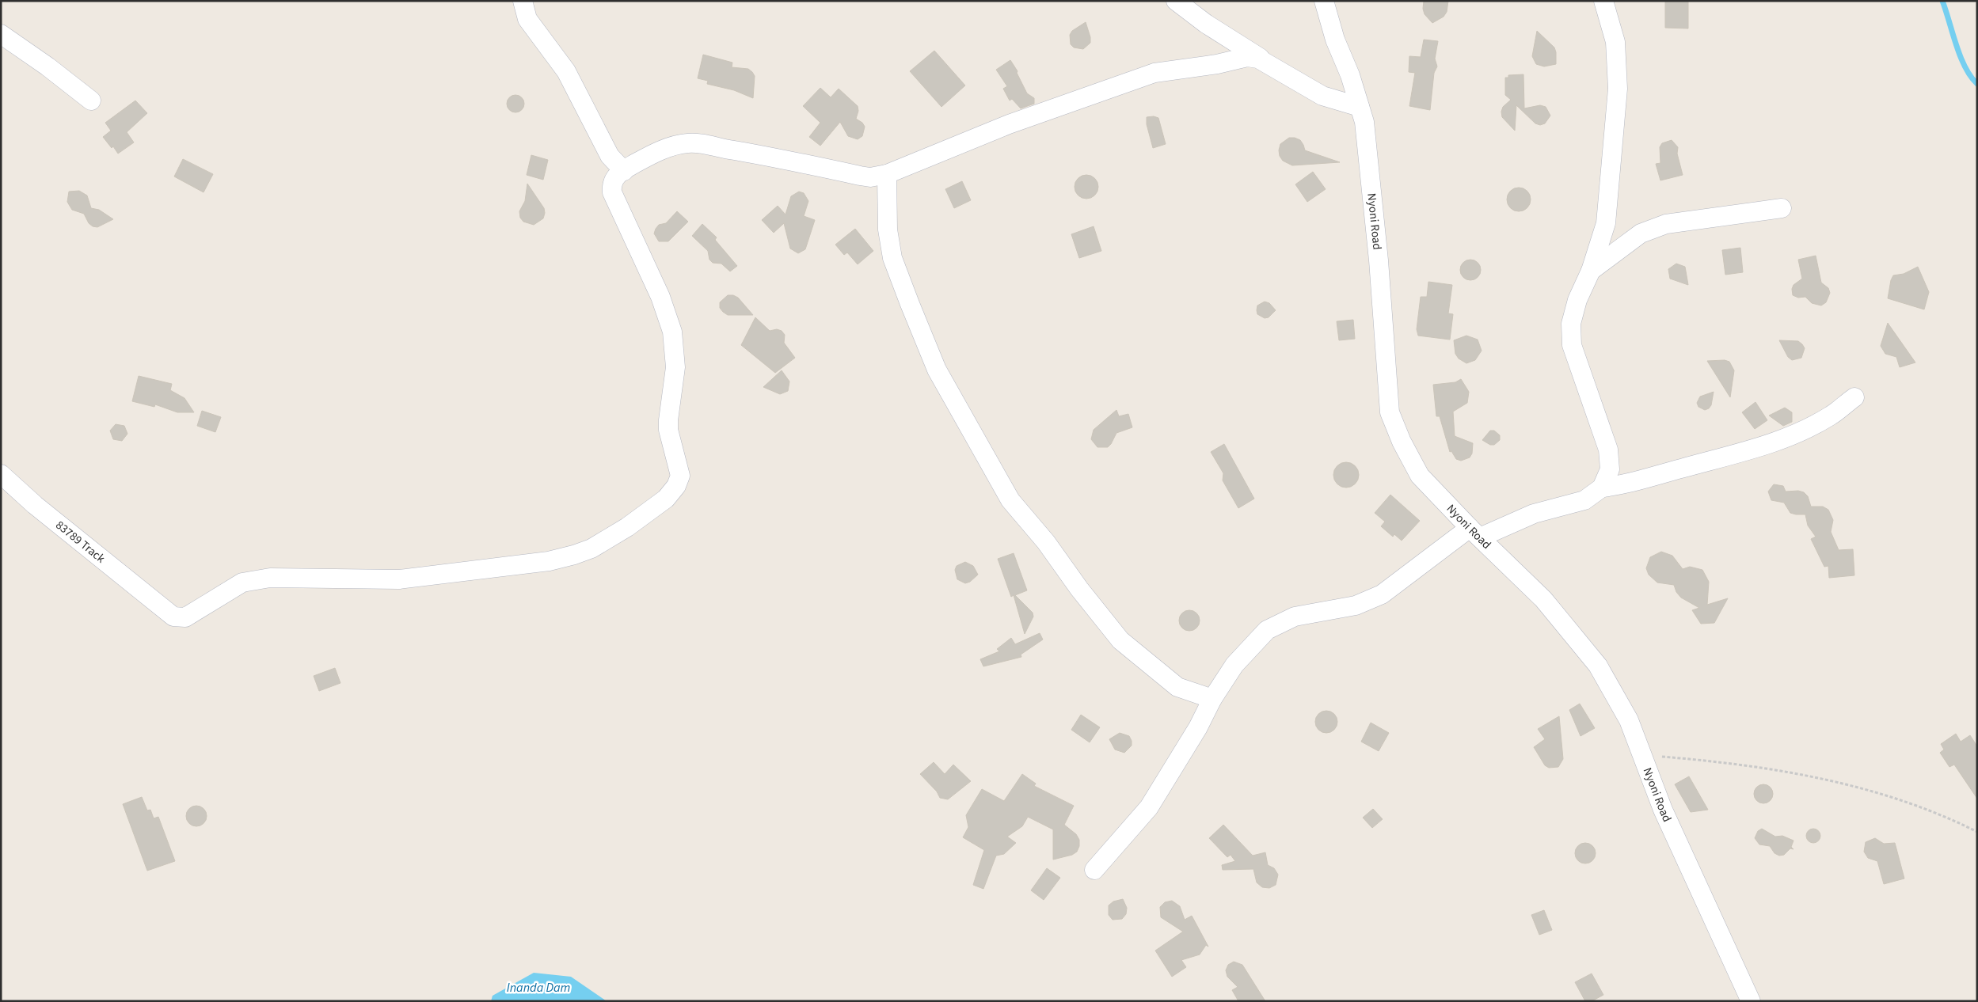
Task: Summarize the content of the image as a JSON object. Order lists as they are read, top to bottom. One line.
{"streets":{"street":["Nyoni Road","83789 Track"]},"water":["Inanda Dam"]}
